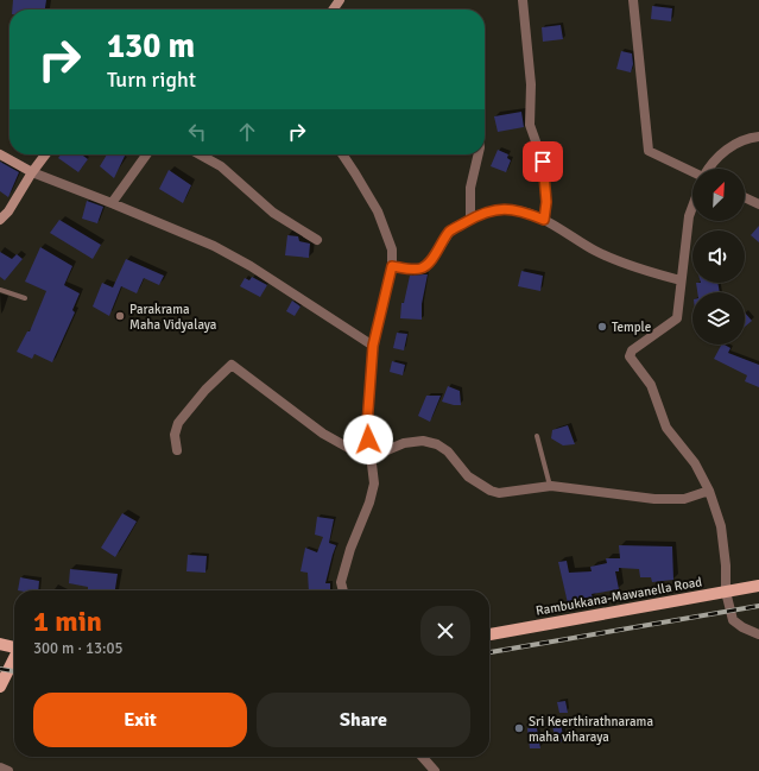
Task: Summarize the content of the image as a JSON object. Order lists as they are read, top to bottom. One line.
{"streets":{"main road":["Rambukkana-Mawanella Road"]},"places":["Parakrama Maha Vidyalaya","Temple","Sri Keerthirathnarama maha viharaya"],"north":"top right","page":{"turn":["130 m","Turn right"],"heading":["1 min","300 m · 13:05"],"buttons":["Exit","Share"]}}
